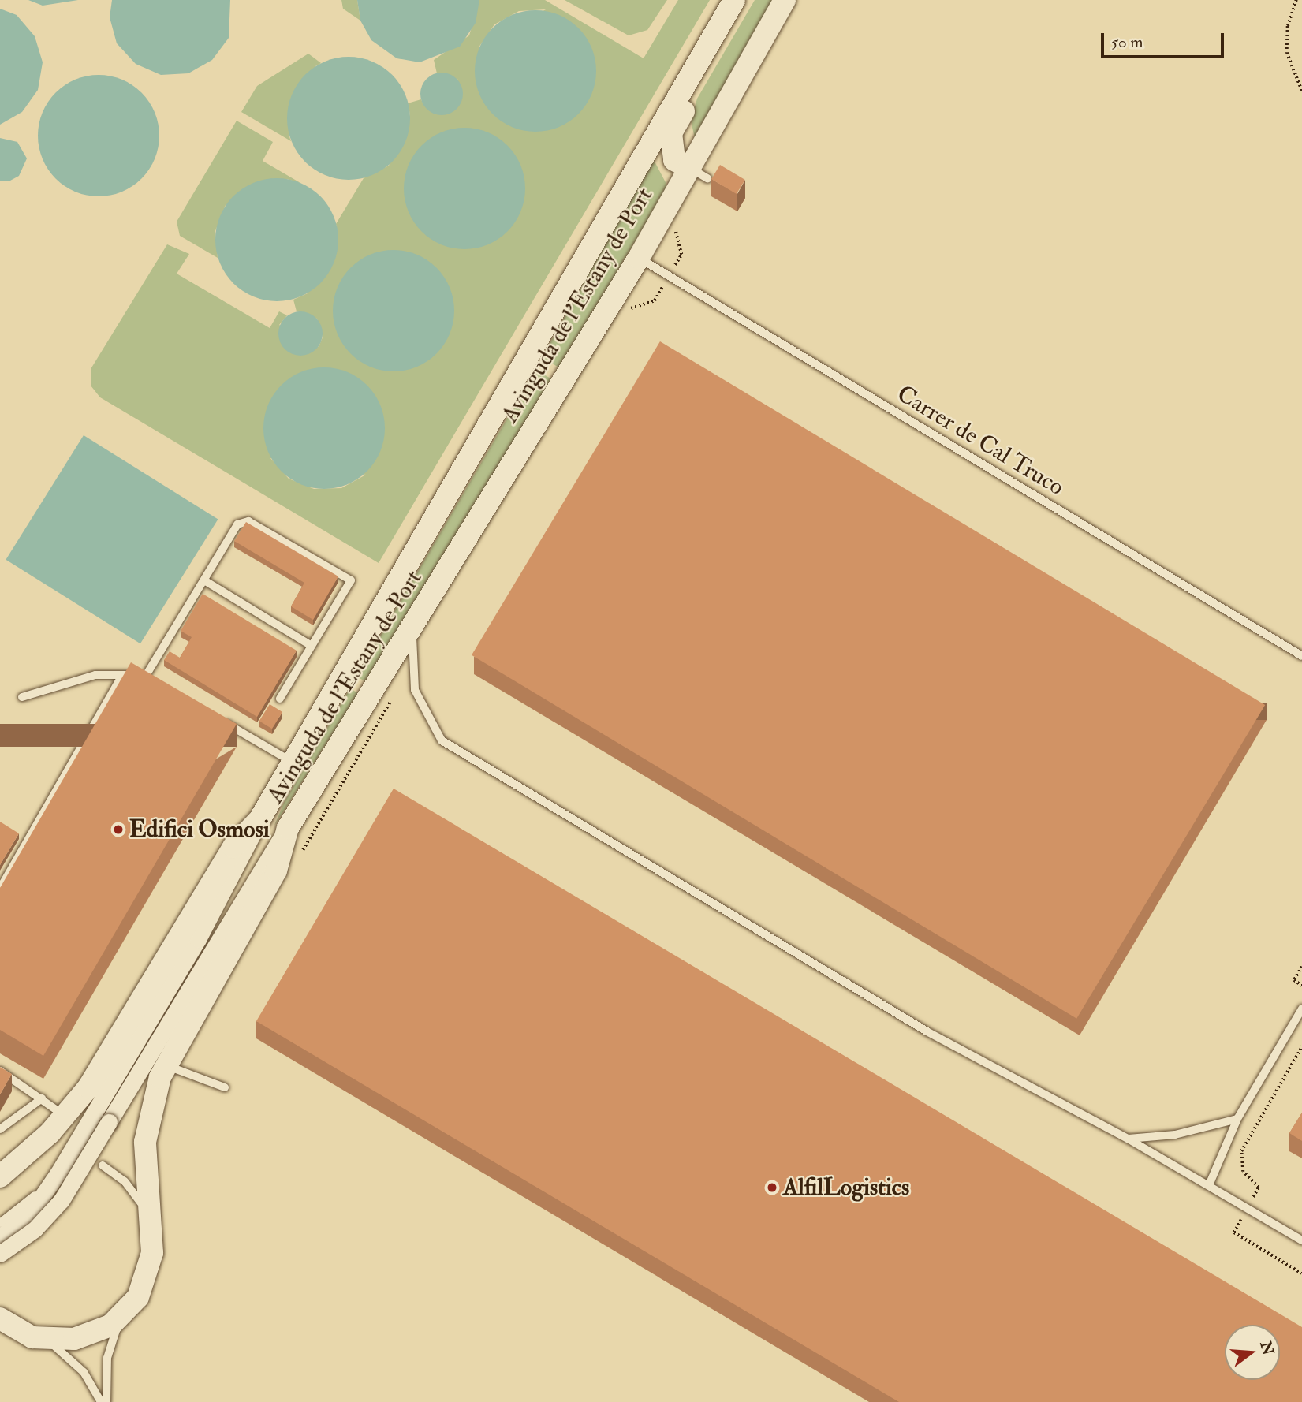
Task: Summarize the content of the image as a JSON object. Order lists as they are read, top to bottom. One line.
{"streets":{"street":["Avinguda de l'Estany de Port"],"lane":["Carrer de Cal Truco"]},"crossings":[["Avinguda de l'Estany de Port","Carrer de Cal Truco"]],"places":["Edifici Osmosi","AlfilLogistics"],"scale_bar":"50 m","north":"right"}
